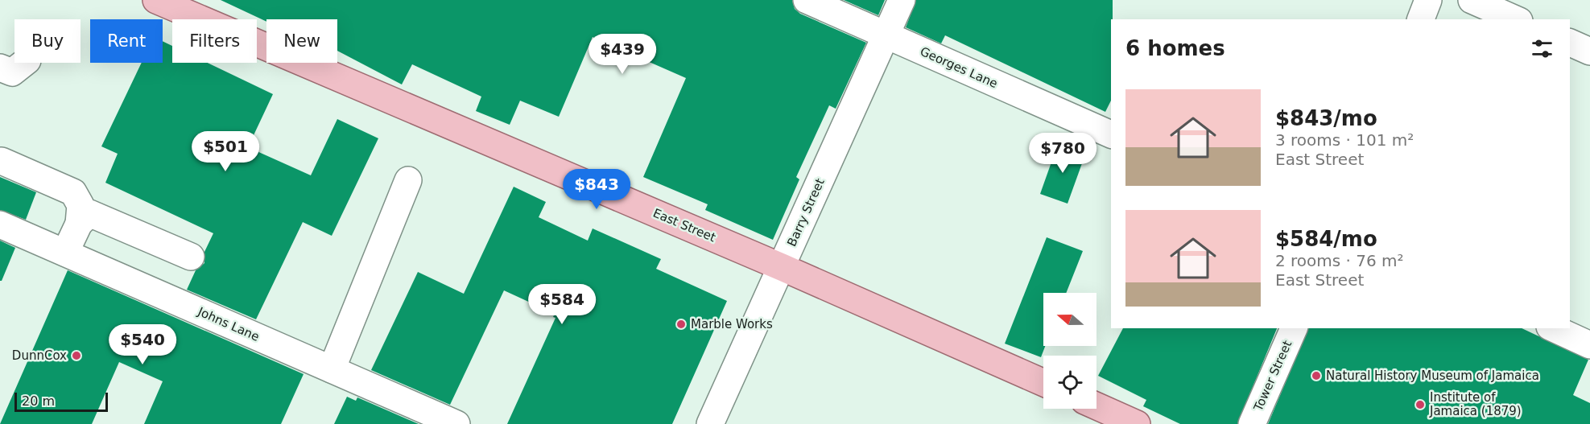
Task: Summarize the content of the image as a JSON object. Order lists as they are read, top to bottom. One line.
{"streets":{"main road":["East Street"],"street":["Georges Lane","Barry Street","Johns Lane","Tower Street"]},"crossings":[["Georges Lane","Barry Street"],["Barry Street","East Street"]],"places":["Marble Works","DunnCox","Natural History Museum of Jamaica","Institute of Jamaica (1879)"],"scale_bar":"20 m","north":"left","page":{"chip":["Buy","Rent","Filters","New"],"heading":"6 homes","price":["$439","$501","$780","$843","$584","$540"],"list":[{"name":"$843/mo","note":"3 rooms · 101 m² · East Street"},{"name":"$584/mo","note":"2 rooms · 76 m² · East Street"}],"scale":"20 m"}}
